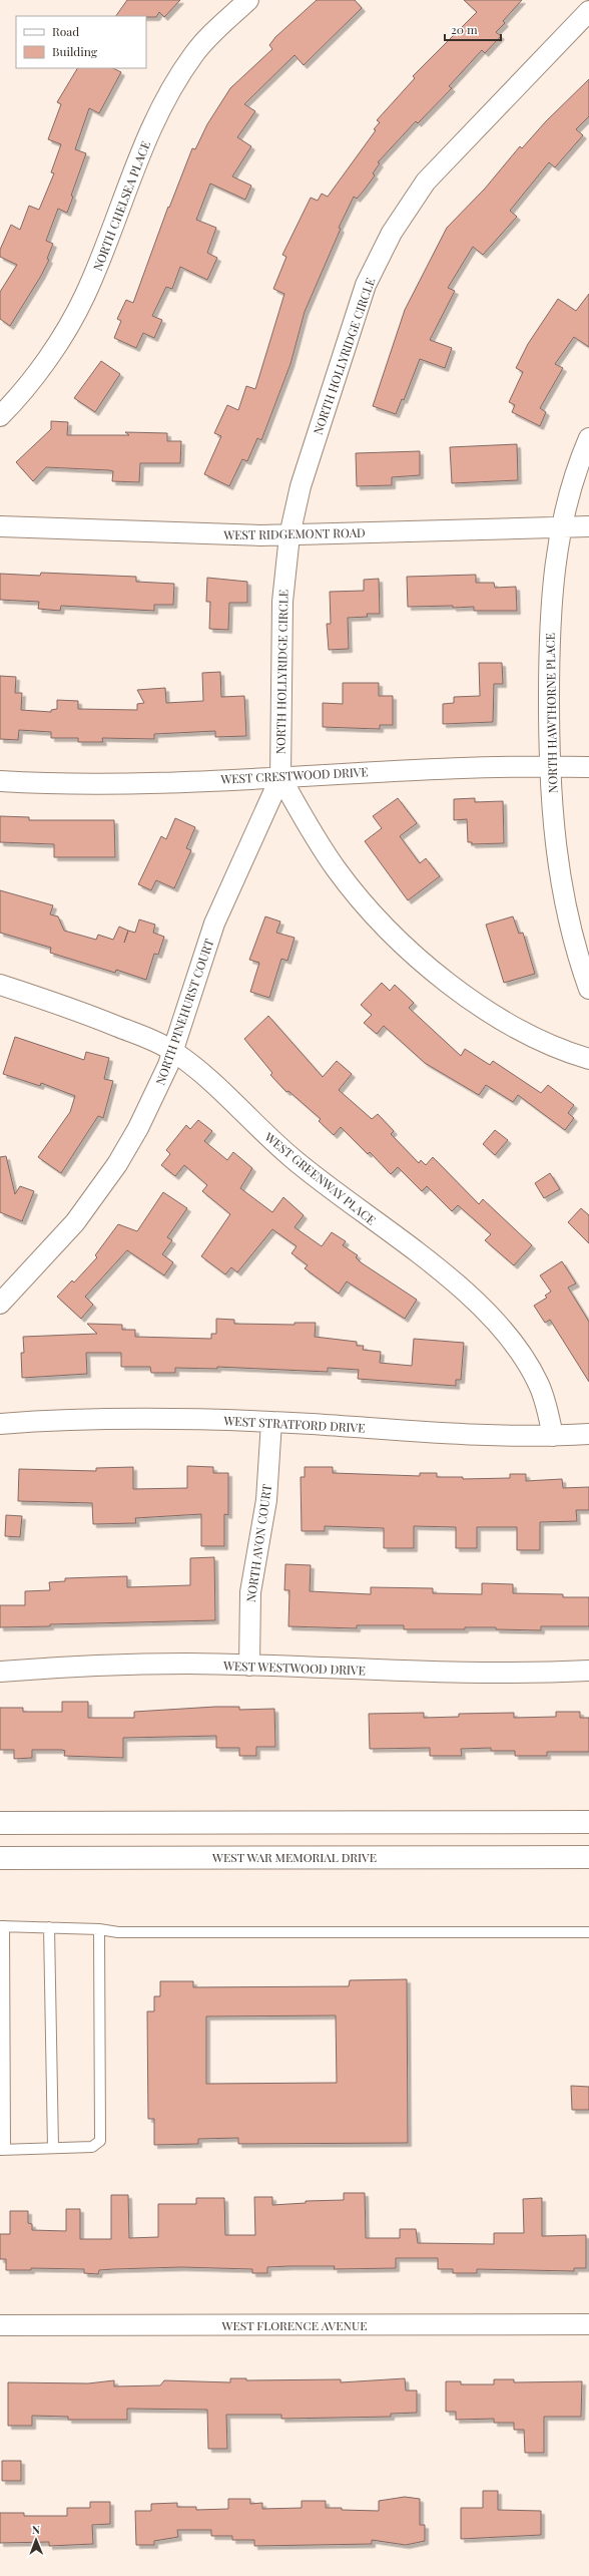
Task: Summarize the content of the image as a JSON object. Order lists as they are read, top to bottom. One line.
{"streets":{"highway":["WEST WAR MEMORIAL DRIVE"],"street":["NORTH CHELSEA PLACE","NORTH HOLLYRIDGE CIRCLE","WEST RIDGEMONT ROAD","NORTH HAWTHORNE PLACE","WEST CRESTWOOD DRIVE","NORTH PINEHURST COURT","WEST GREENWAY PLACE","WEST STRATFORD DRIVE","NORTH AVON COURT","WEST WESTWOOD DRIVE","WEST FLORENCE AVENUE"]},"crossings":[["NORTH HOLLYRIDGE CIRCLE","WEST RIDGEMONT ROAD"],["NORTH HOLLYRIDGE CIRCLE","WEST CRESTWOOD DRIVE"],["NORTH HOLLYRIDGE CIRCLE","NORTH PINEHURST COURT"],["WEST RIDGEMONT ROAD","NORTH HAWTHORNE PLACE"],["NORTH HAWTHORNE PLACE","WEST CRESTWOOD DRIVE"],["WEST CRESTWOOD DRIVE","NORTH PINEHURST COURT"],["NORTH PINEHURST COURT","WEST GREENWAY PLACE"],["WEST GREENWAY PLACE","WEST STRATFORD DRIVE"],["WEST STRATFORD DRIVE","NORTH AVON COURT"],["NORTH AVON COURT","WEST WESTWOOD DRIVE"]],"legend":["Road","Building"],"scale_bar":"20 m","north":"top"}
